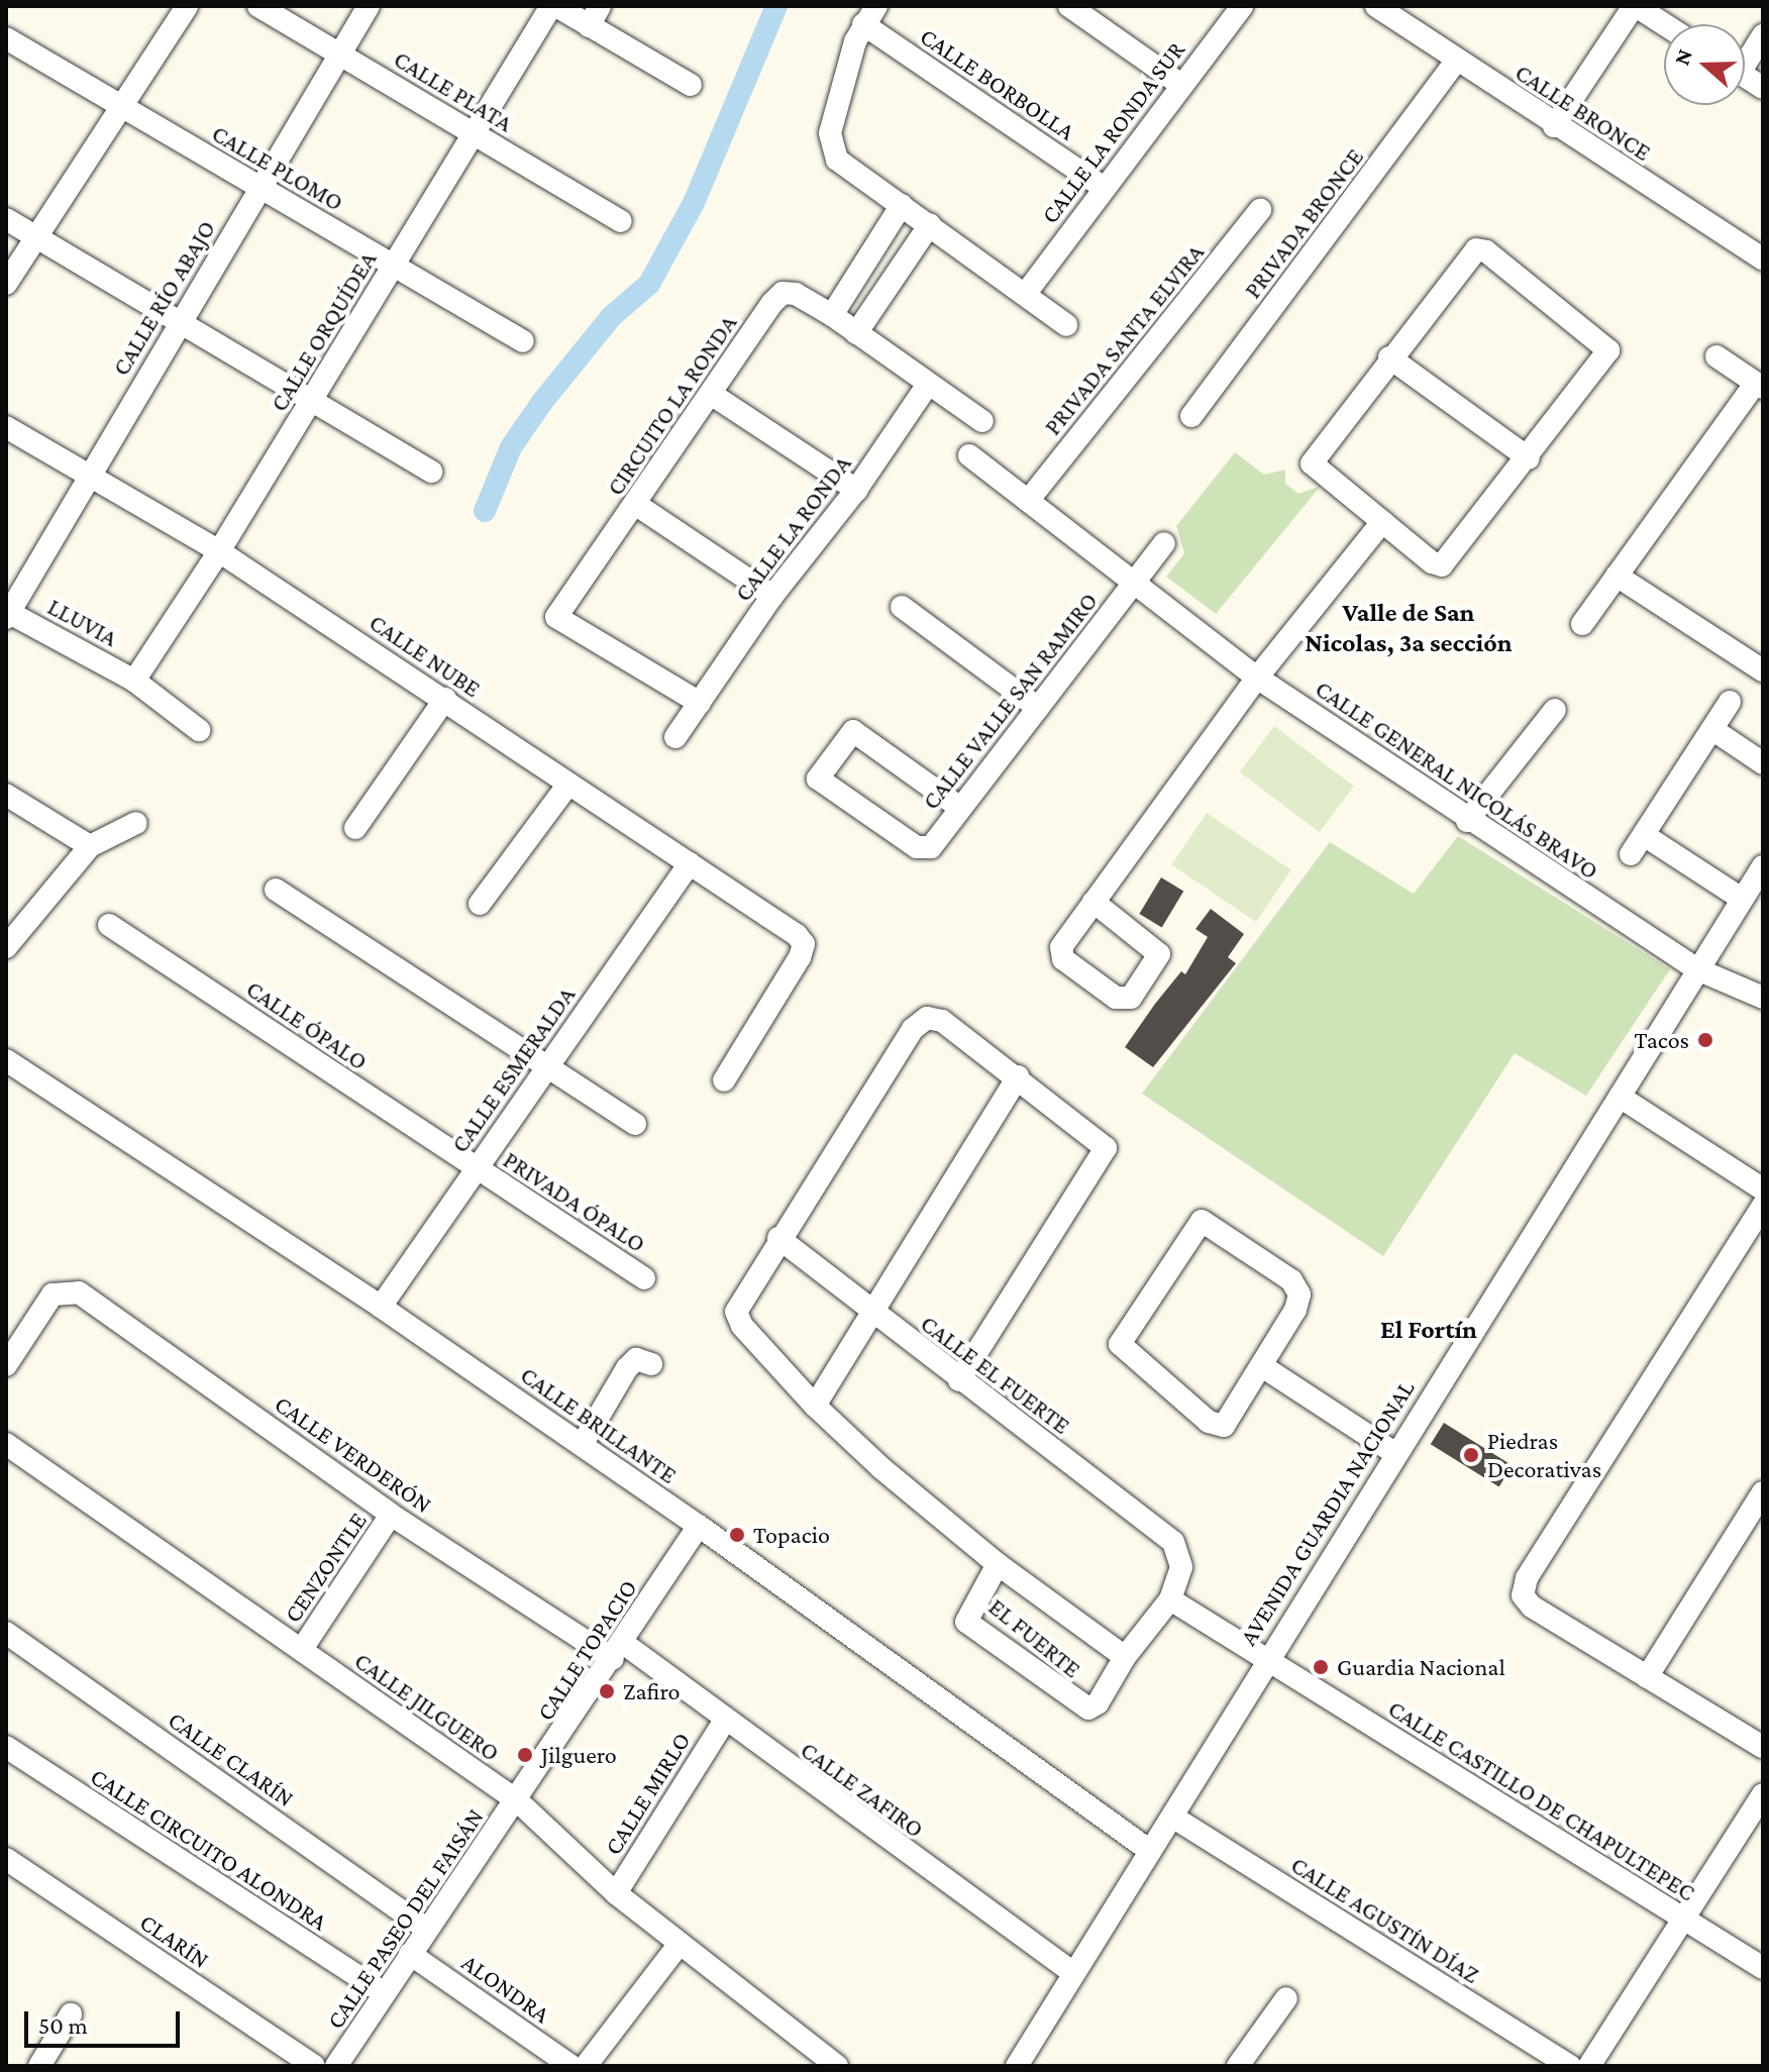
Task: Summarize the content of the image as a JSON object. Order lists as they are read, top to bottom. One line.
{"streets":{"street":["CALLE BORBOLLA","CALLE PLATA","CALLE BRONCE","CALLE LA RONDA SUR","CALLE PLOMO","PRIVADA BRONCE","CALLE RÍO ABAJO","CALLE ORQUÍDEA","PRIVADA SANTA ELVIRA","CIRCUITO LA RONDA","CALLE LA RONDA","LLUVIA","CALLE NUBE","CALLE VALLE SAN RAMIRO","CALLE GENERAL NICOLÁS BRAVO","CALLE ÓPALO","CALLE ESMERALDA","PRIVADA ÓPALO","CALLE EL FUERTE","CALLE BRILLANTE","CALLE VERDERÓN","AVENIDA GUARDIA NACIONAL","CENZONTLE","EL FUERTE","CALLE TOPACIO","CALLE JILGUERO","CALLE CLARÍN","CALLE ZAFIRO","CALLE MIRLO","CALLE CASTILLO DE CHAPULTEPEC","CALLE CIRCUITO ALONDRA","CALLE PASEO DEL FAISÁN","CALLE AGUSTÍN DÍAZ","CLARÍN","ALONDRA"]},"crossings":[["CALLE BORBOLLA","CALLE LA RONDA SUR"],["CALLE PLATA","CALLE RÍO ABAJO"],["CALLE PLATA","CALLE ORQUÍDEA"],["CALLE BRONCE","PRIVADA BRONCE"],["CALLE PLOMO","CALLE RÍO ABAJO"],["CALLE PLOMO","CALLE ORQUÍDEA"],["CALLE RÍO ABAJO","LLUVIA"],["CALLE RÍO ABAJO","CALLE NUBE"],["CALLE ORQUÍDEA","LLUVIA"],["CALLE ORQUÍDEA","CALLE NUBE"],["PRIVADA SANTA ELVIRA","CALLE GENERAL NICOLÁS BRAVO"],["CIRCUITO LA RONDA","CALLE LA RONDA"],["CALLE NUBE","CALLE ESMERALDA"],["CALLE VALLE SAN RAMIRO","CALLE GENERAL NICOLÁS BRAVO"],["CALLE GENERAL NICOLÁS BRAVO","AVENIDA GUARDIA NACIONAL"],["CALLE ÓPALO","CALLE ESMERALDA"],["CALLE ÓPALO","PRIVADA ÓPALO"],["CALLE ESMERALDA","PRIVADA ÓPALO"],["CALLE ESMERALDA","CALLE BRILLANTE"],["CALLE EL FUERTE","EL FUERTE"],["CALLE BRILLANTE","AVENIDA GUARDIA NACIONAL"],["CALLE BRILLANTE","CALLE TOPACIO"],["CALLE VERDERÓN","CENZONTLE"],["CALLE VERDERÓN","CALLE TOPACIO"],["CALLE VERDERÓN","CALLE ZAFIRO"],["AVENIDA GUARDIA NACIONAL","CALLE ZAFIRO"],["AVENIDA GUARDIA NACIONAL","CALLE CASTILLO DE CHAPULTEPEC"],["AVENIDA GUARDIA NACIONAL","CALLE AGUSTÍN DÍAZ"],["CENZONTLE","CALLE JILGUERO"],["EL FUERTE","CALLE CASTILLO DE CHAPULTEPEC"],["CALLE TOPACIO","CALLE JILGUERO"],["CALLE TOPACIO","CALLE ZAFIRO"],["CALLE TOPACIO","CALLE PASEO DEL FAISÁN"],["CALLE JILGUERO","CALLE MIRLO"],["CALLE JILGUERO","CALLE PASEO DEL FAISÁN"],["CALLE CLARÍN","CALLE PASEO DEL FAISÁN"],["CALLE ZAFIRO","CALLE MIRLO"],["CALLE CIRCUITO ALONDRA","CALLE PASEO DEL FAISÁN"],["CALLE PASEO DEL FAISÁN","ALONDRA"]],"districts":["Valle de San Nicolas, 3a sección","El Fortín"],"places":["Tacos","Piedras Decorativas","Topacio","Guardia Nacional","Zafiro","Jilguero"],"scale_bar":"50 m","north":"left"}
